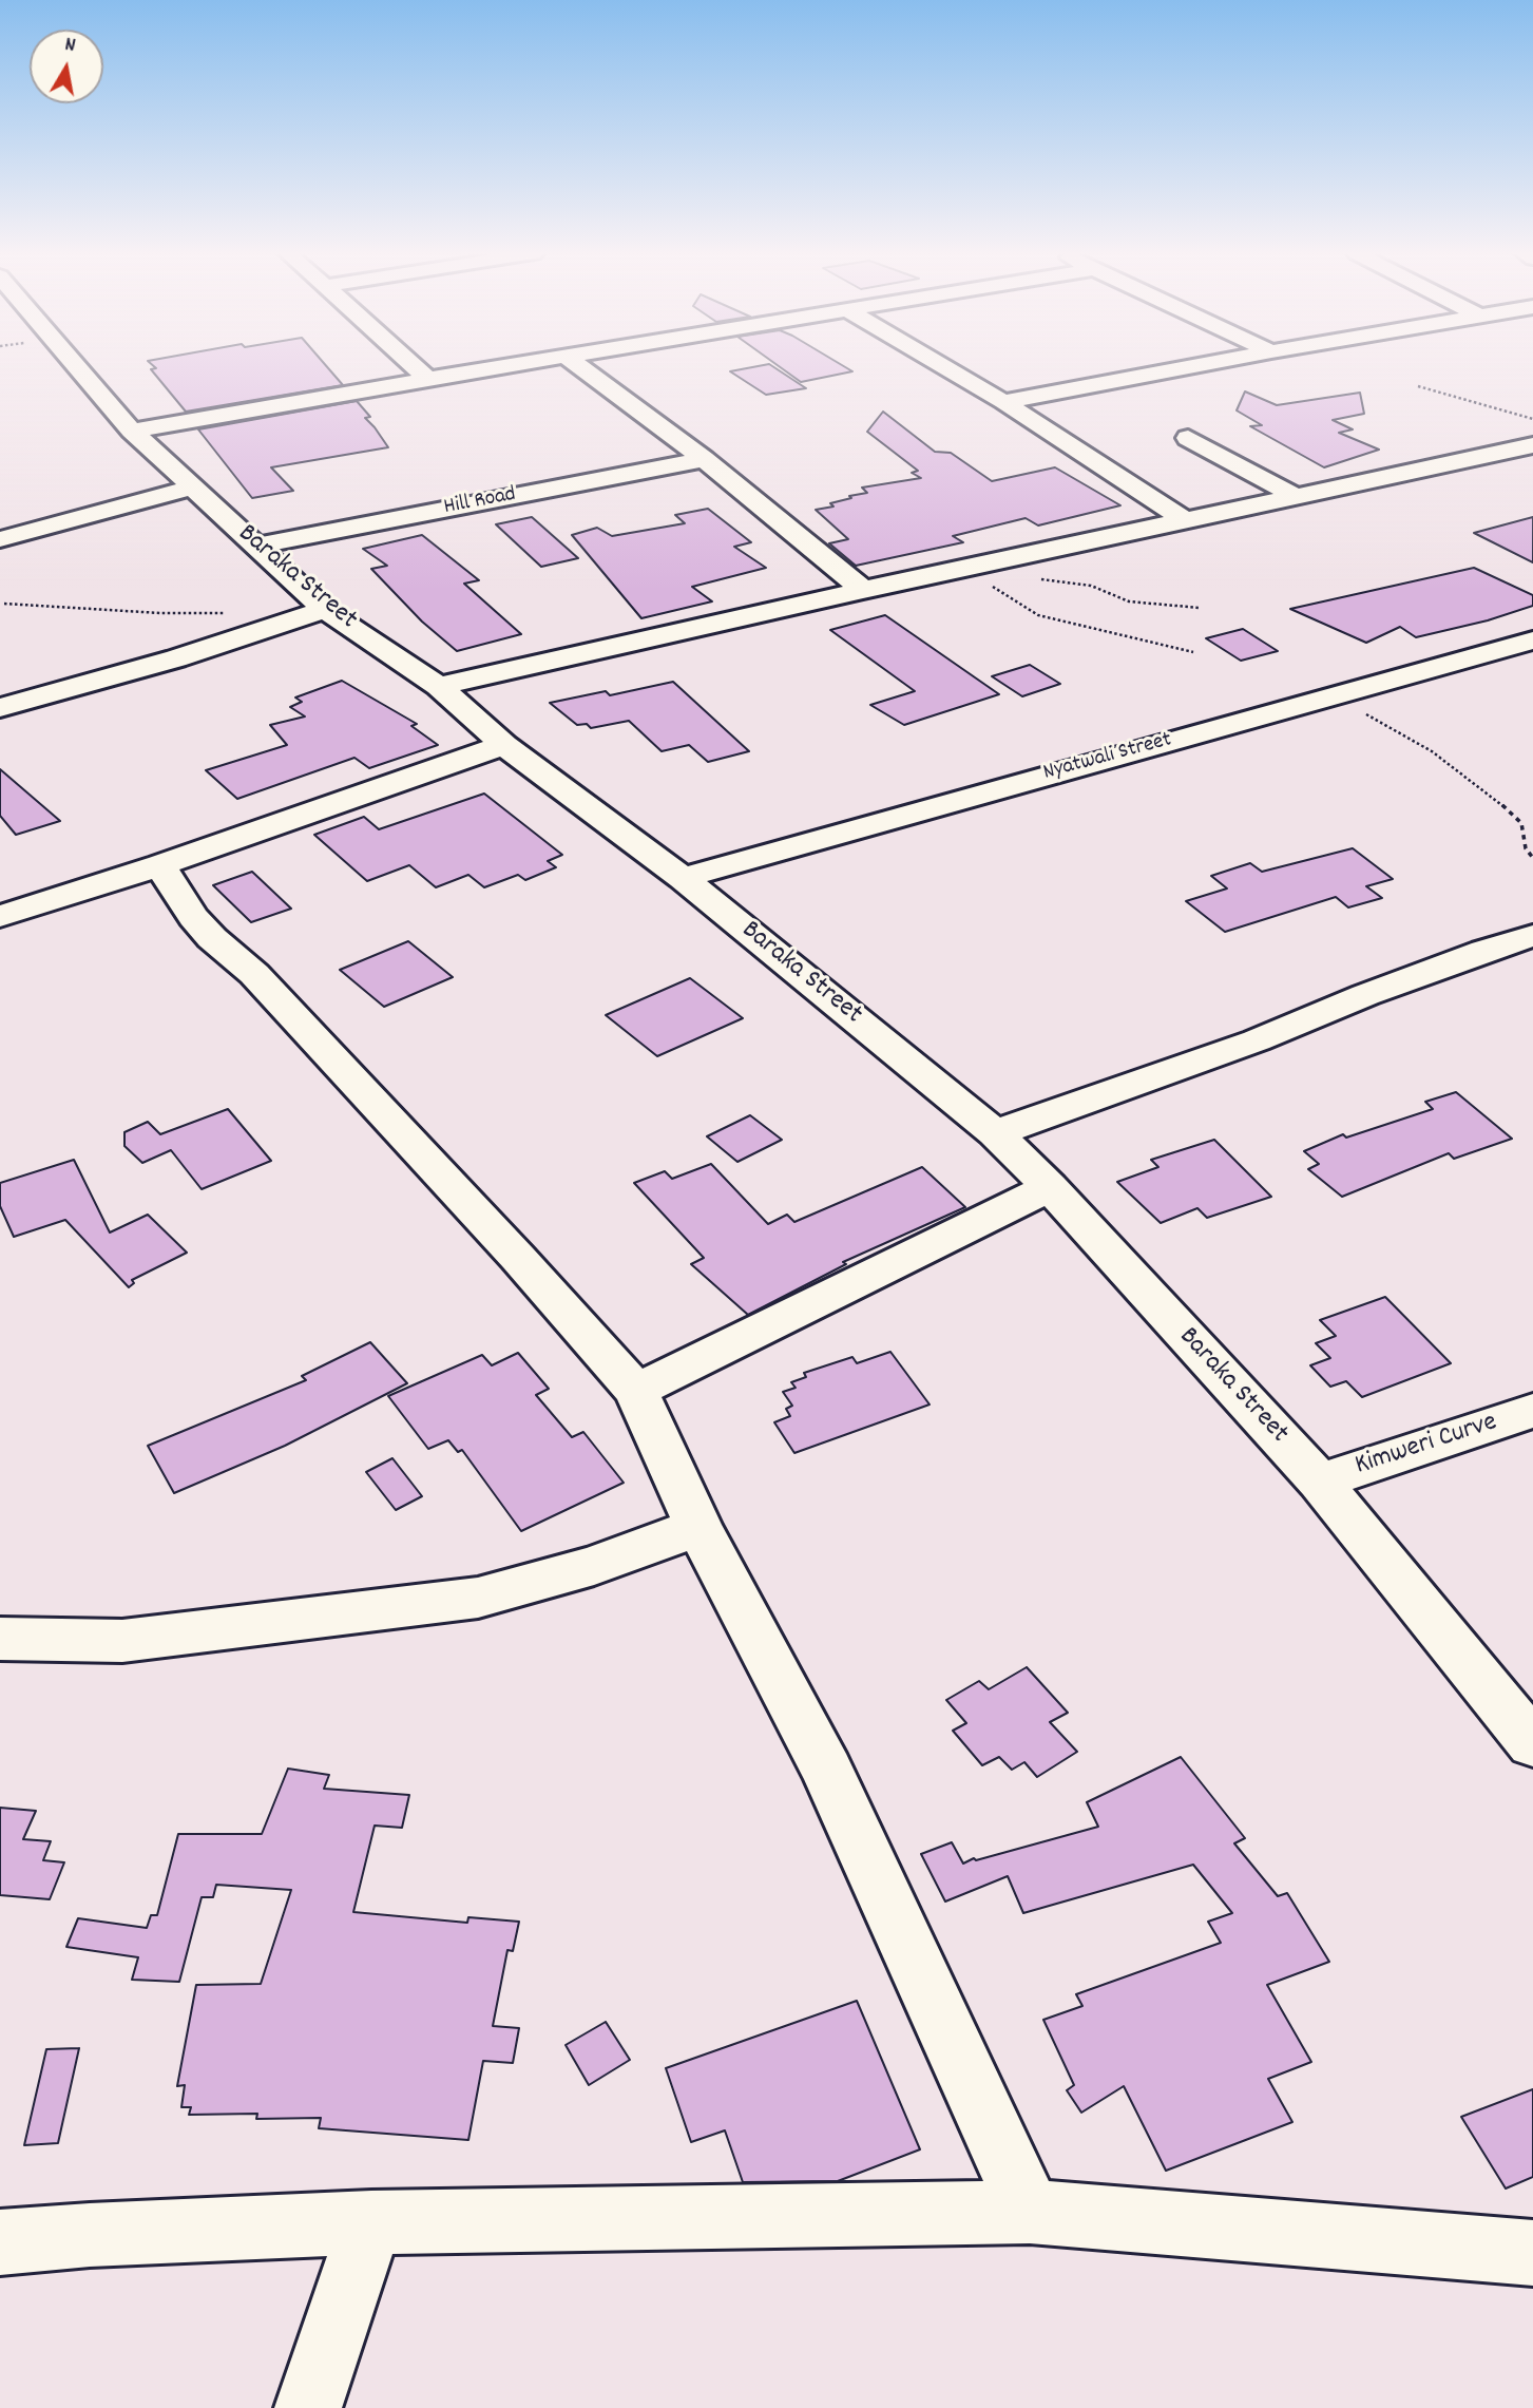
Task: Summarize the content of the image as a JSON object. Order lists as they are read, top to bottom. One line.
{"streets":{"street":["Hill Road","Baraka Street","Nyatwali Street","Kimweri Curve"]},"crossings":[["Hill Road","Baraka Street"],["Baraka Street","Nyatwali Street"],["Baraka Street","Kimweri Curve"]],"north":"top"}
